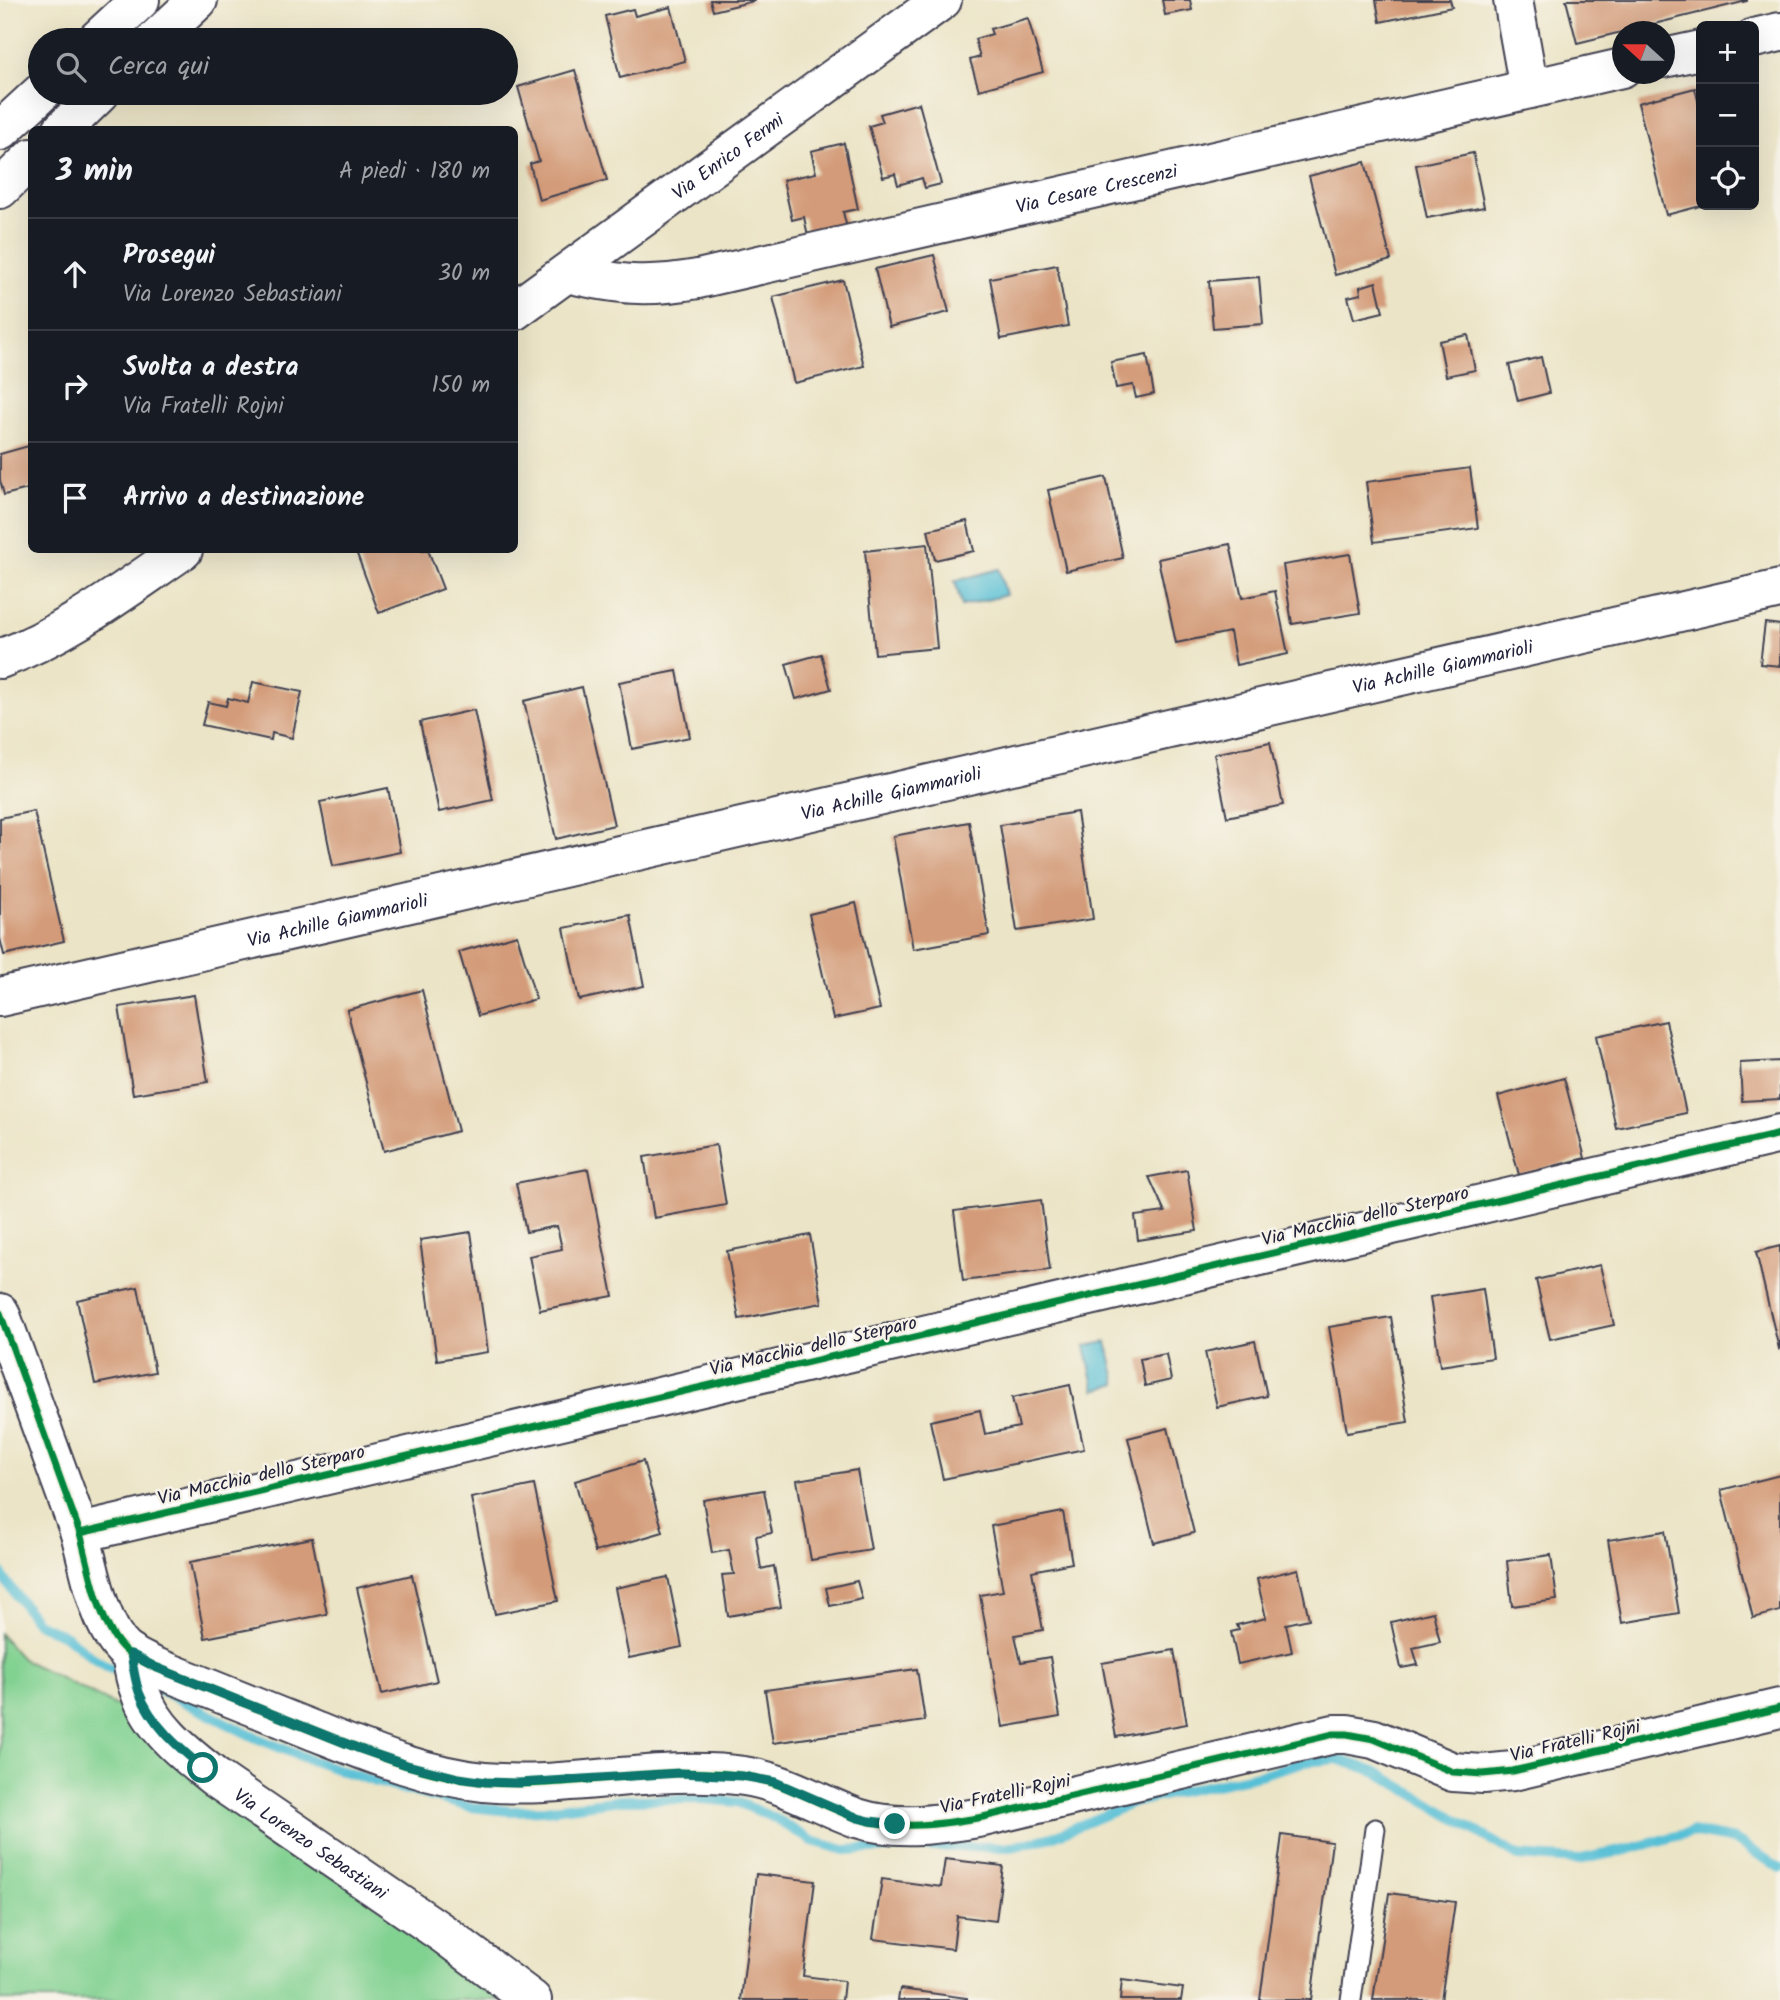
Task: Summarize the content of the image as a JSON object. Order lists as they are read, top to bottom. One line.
{"streets":{"main road":["Via Enrico Fermi","Via Cesare Crescenzi","Via Achille Giammarioli","Via Macchia dello Sterparo","Via Fratelli Rojni","Via Lorenzo Sebastiani"]},"crossings":[["Via Enrico Fermi","Via Cesare Crescenzi"],["Via Macchia dello Sterparo","Via Fratelli Rojni"],["Via Fratelli Rojni","Via Lorenzo Sebastiani"]],"north":"left","page":{"map_buttons":["+","−"],"search":"Cerca qui","heading":["3 min","A piedi · 180 m"],"list":[["Prosegui","Via Lorenzo Sebastiani","30 m"],["Svolta a destra","Via Fratelli Rojni","150 m"],"Arrivo a destinazione"]}}
